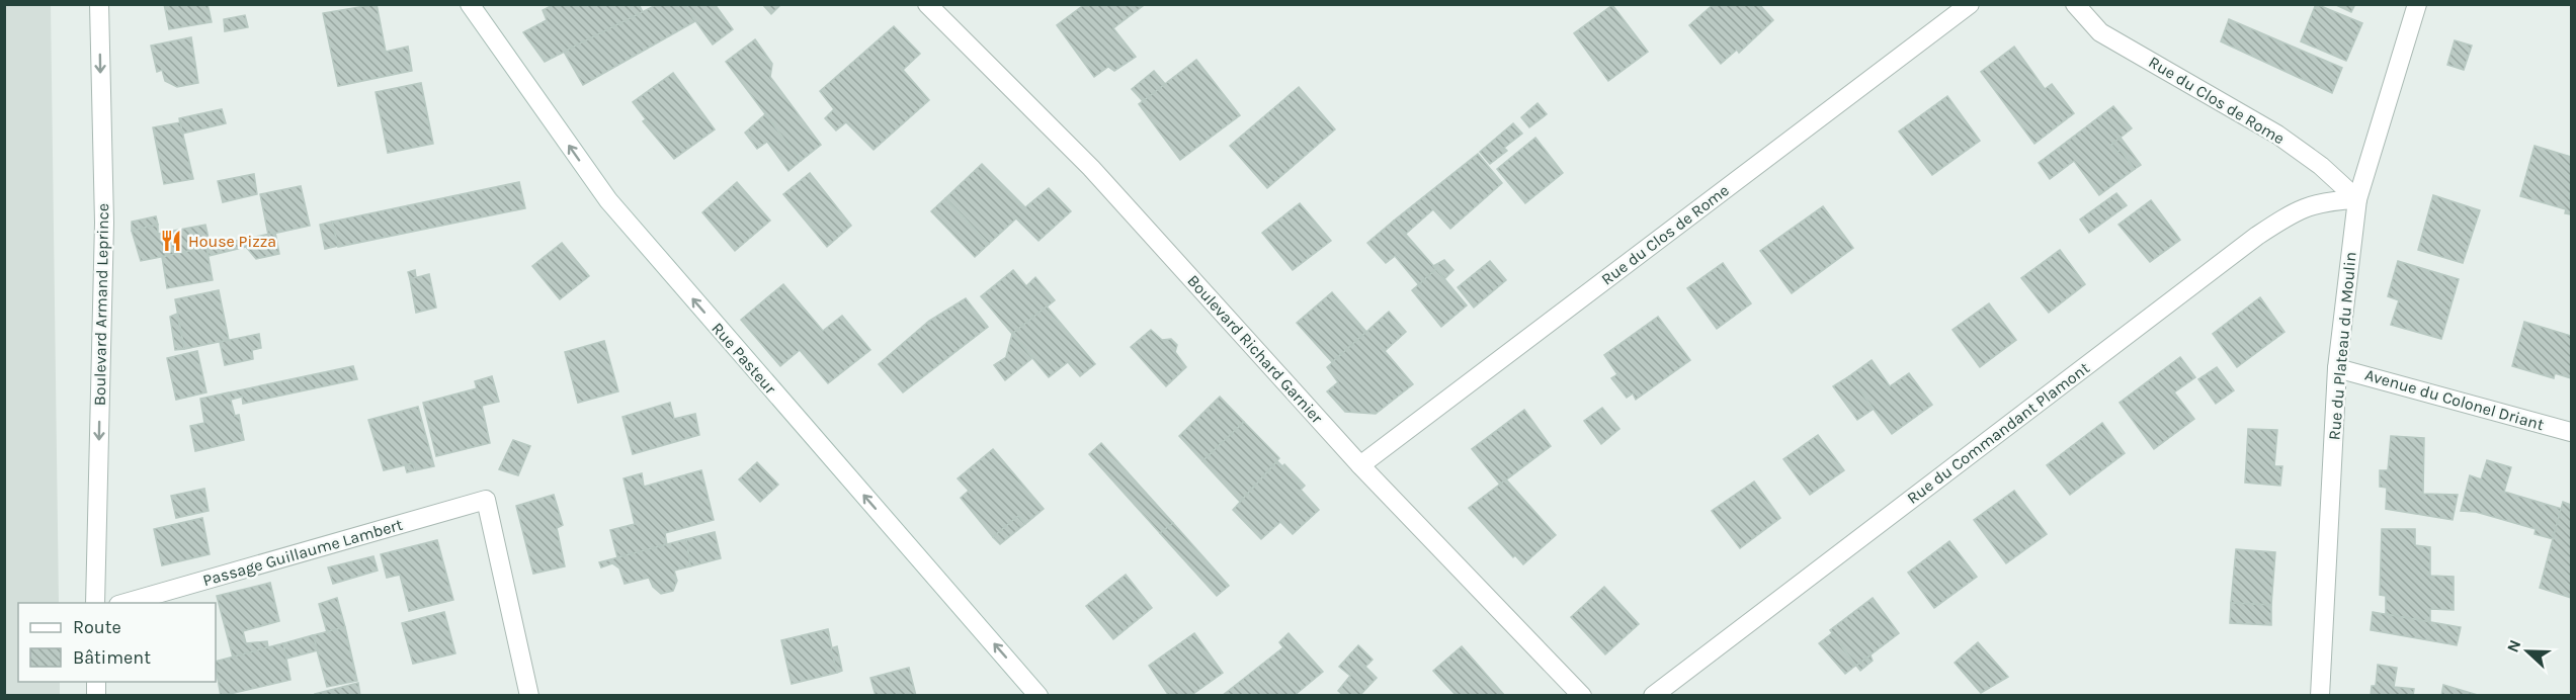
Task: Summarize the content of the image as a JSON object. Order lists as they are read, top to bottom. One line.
{"streets":{"street":["Rue du Clos de Rome","Boulevard Armand Leprince","Rue du Plateau du Moulin","Boulevard Richard Garnier","Rue Pasteur","Avenue du Colonel Driant","Rue du Commandant Plamont","Passage Guillaume Lambert"]},"crossings":[["Rue du Clos de Rome","Rue du Plateau du Moulin"],["Rue du Clos de Rome","Boulevard Richard Garnier"],["Rue du Clos de Rome","Rue du Commandant Plamont"],["Rue du Plateau du Moulin","Avenue du Colonel Driant"],["Rue du Plateau du Moulin","Rue du Commandant Plamont"]],"one_way":["Boulevard Armand Leprince","Rue Pasteur"],"places":{"restaurant":["House Pizza"]},"legend":["Route","Bâtiment"],"north":"left"}
